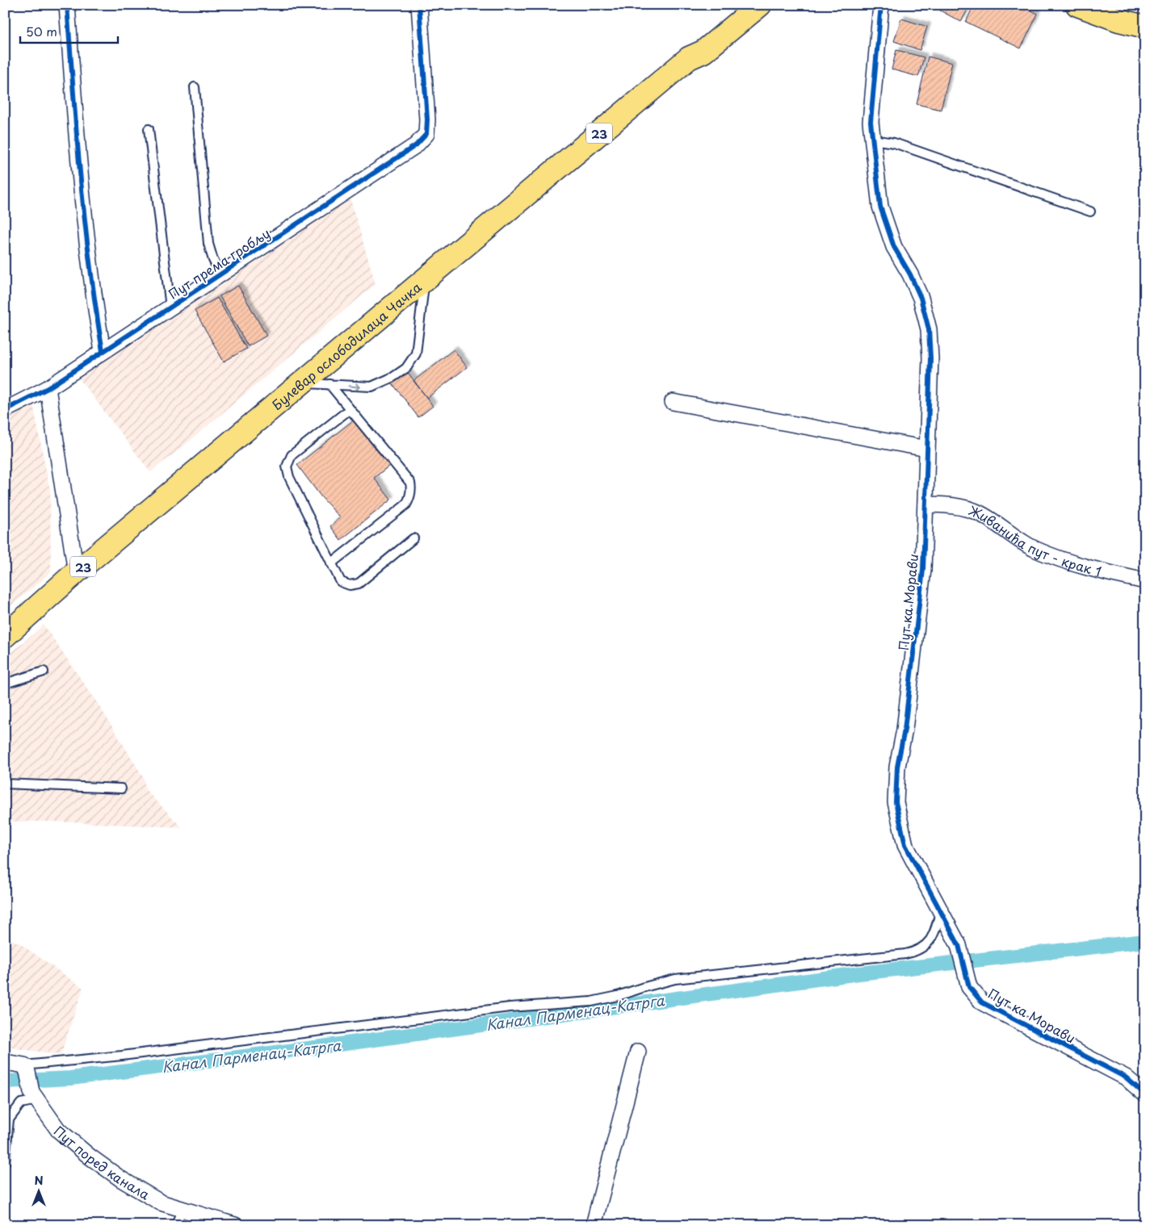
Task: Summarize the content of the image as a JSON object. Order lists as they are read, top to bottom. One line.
{"streets":{"main road":["23","Булевар ослободилаца Чачка"],"street":["Пут према гробљу","Живанића пут - крак 1","Пут ка Морави","Пут поред канала"]},"crossings":[["Живанића пут - крак 1","Пут ка Морави"]],"water":["Канал Парменац-Катрга"],"scale_bar":"50 m","north":"top"}
